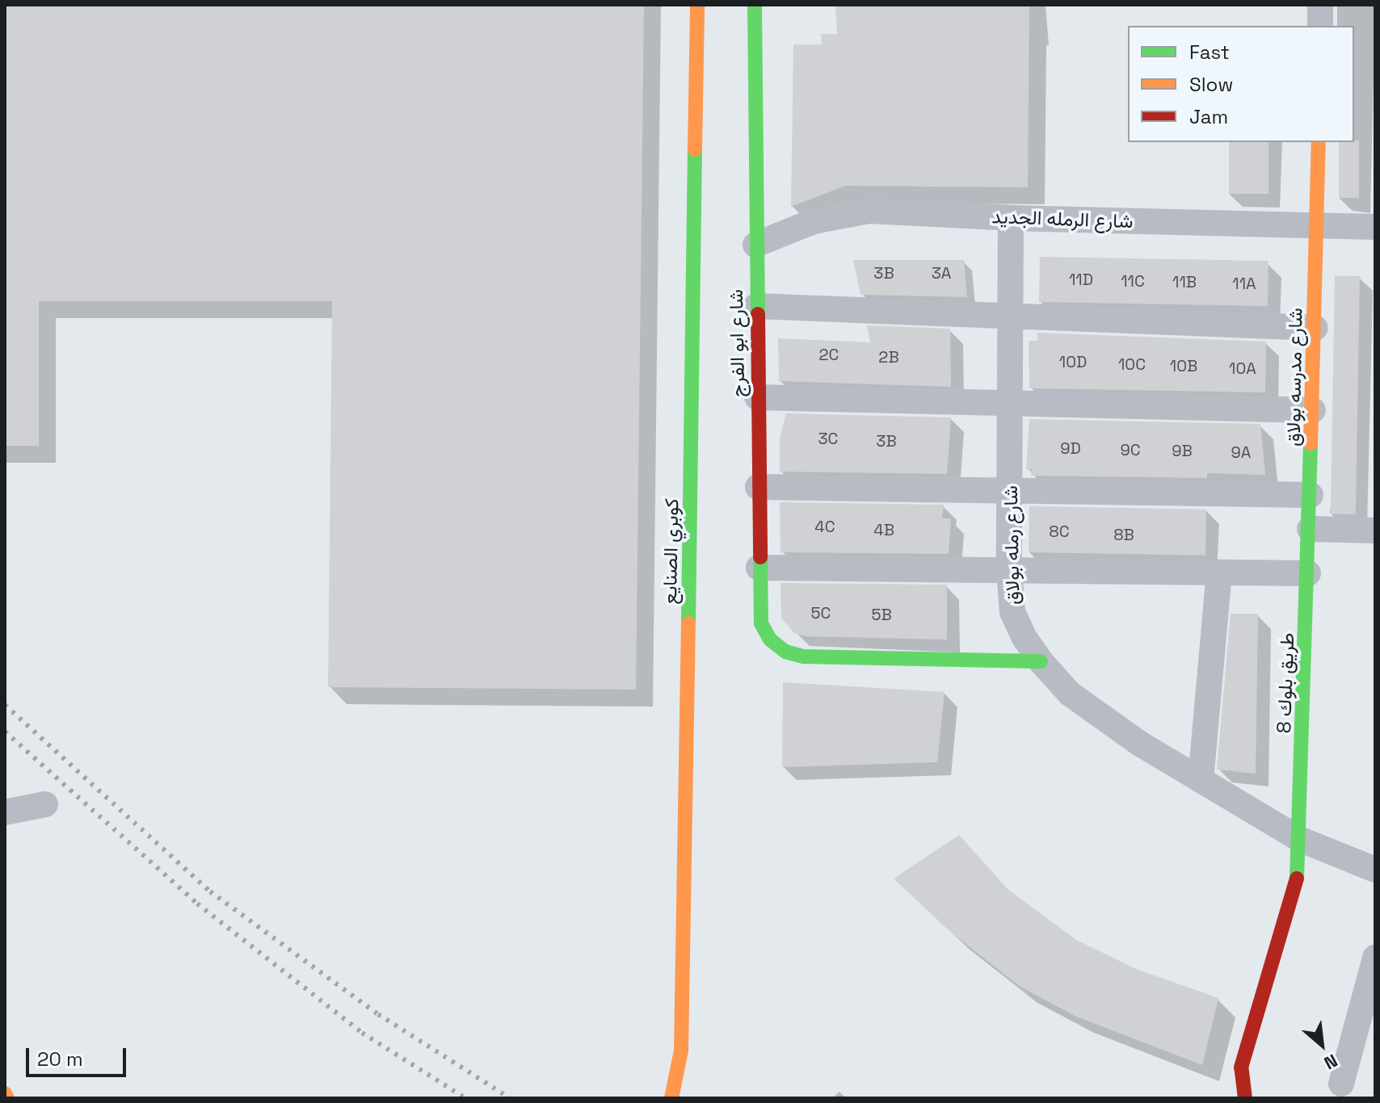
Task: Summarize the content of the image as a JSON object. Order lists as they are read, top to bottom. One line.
{"streets":{"street":["شارع الرمله الجديد","شارع ابو الفرج","شارع مدرسه بولاق","شارع رمله بولاق","كوبري الصنايع","طريق بلوك 8"]},"crossings":[["شارع الرمله الجديد","شارع ابو الفرج"],["شارع الرمله الجديد","شارع مدرسه بولاق"],["شارع الرمله الجديد","شارع رمله بولاق"],["شارع ابو الفرج","شارع رمله بولاق"],["شارع مدرسه بولاق","طريق بلوك 8"],["شارع رمله بولاق","طريق بلوك 8"]],"house_numbers":["3B","3A","11D","11C","11B","11A","2C","2B","10D","10C","10B","10A","3C","3B","9D","9C","9B","9A","4C","4B","8C","8B","5C","5B"],"legend":["Fast","Slow","Jam"],"scale_bar":"20 m","north":"bottom right"}
